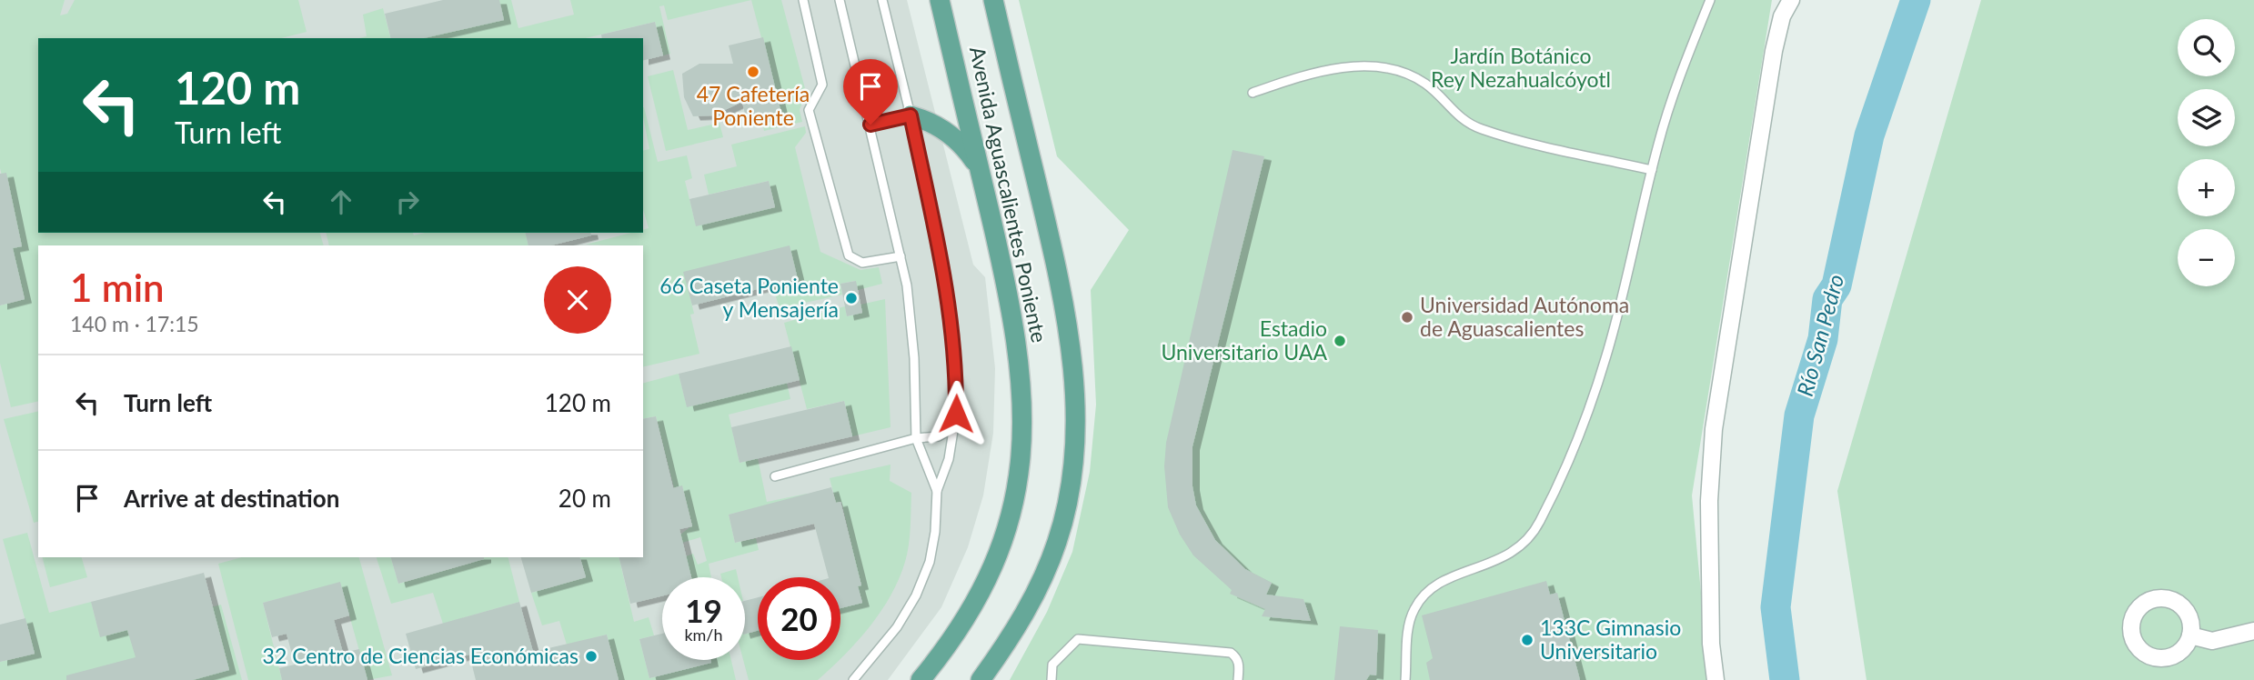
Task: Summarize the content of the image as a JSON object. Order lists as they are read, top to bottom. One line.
{"streets":{"main road":["Avenida Aguascalientes Poniente"]},"water":["Río San Pedro"],"parks":["Jardín Botánico Rey Nezahualcóyotl"],"places":["47 Cafetería Poniente","66 Caseta Poniente y Mensajería","Universidad Autónoma de Aguascalientes","Estadio Universitario UAA","133C Gimnasio Universitario","32 Centro de Ciencias Económicas"],"page":{"map_buttons":["+","−"],"turn":["120 m","Turn left"],"heading":["1 min","140 m · 17:15"],"list":[{"name":"Turn left","value":"120 m"},{"name":"Arrive at destination","value":"20 m"}],"speed":"19 km/h","limit":"20"}}
